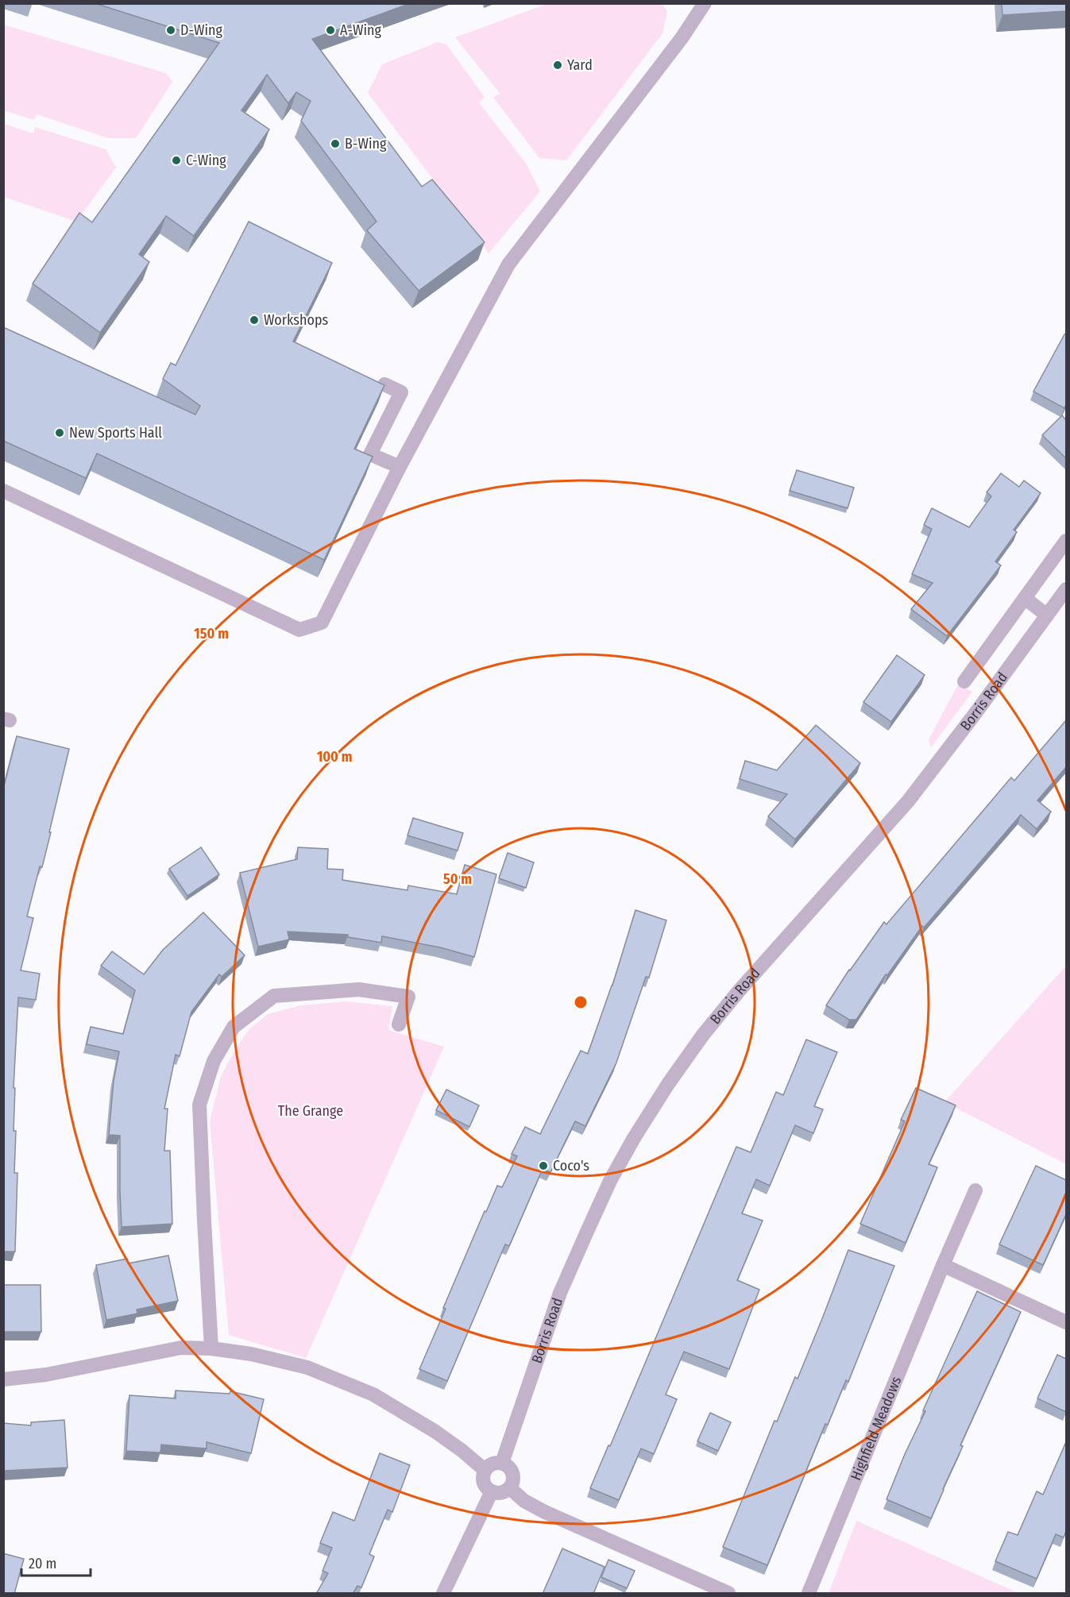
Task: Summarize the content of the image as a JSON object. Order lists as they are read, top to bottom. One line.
{"streets":{"street":["Borris Road","Highfield Meadows"]},"parks":["The Grange"],"places":["D-Wing","A-Wing","Yard","B-Wing","C-Wing","Workshops","New Sports Hall","Coco's"],"scale_bar":"20 m","rings":["150 m","100 m","50 m"]}
